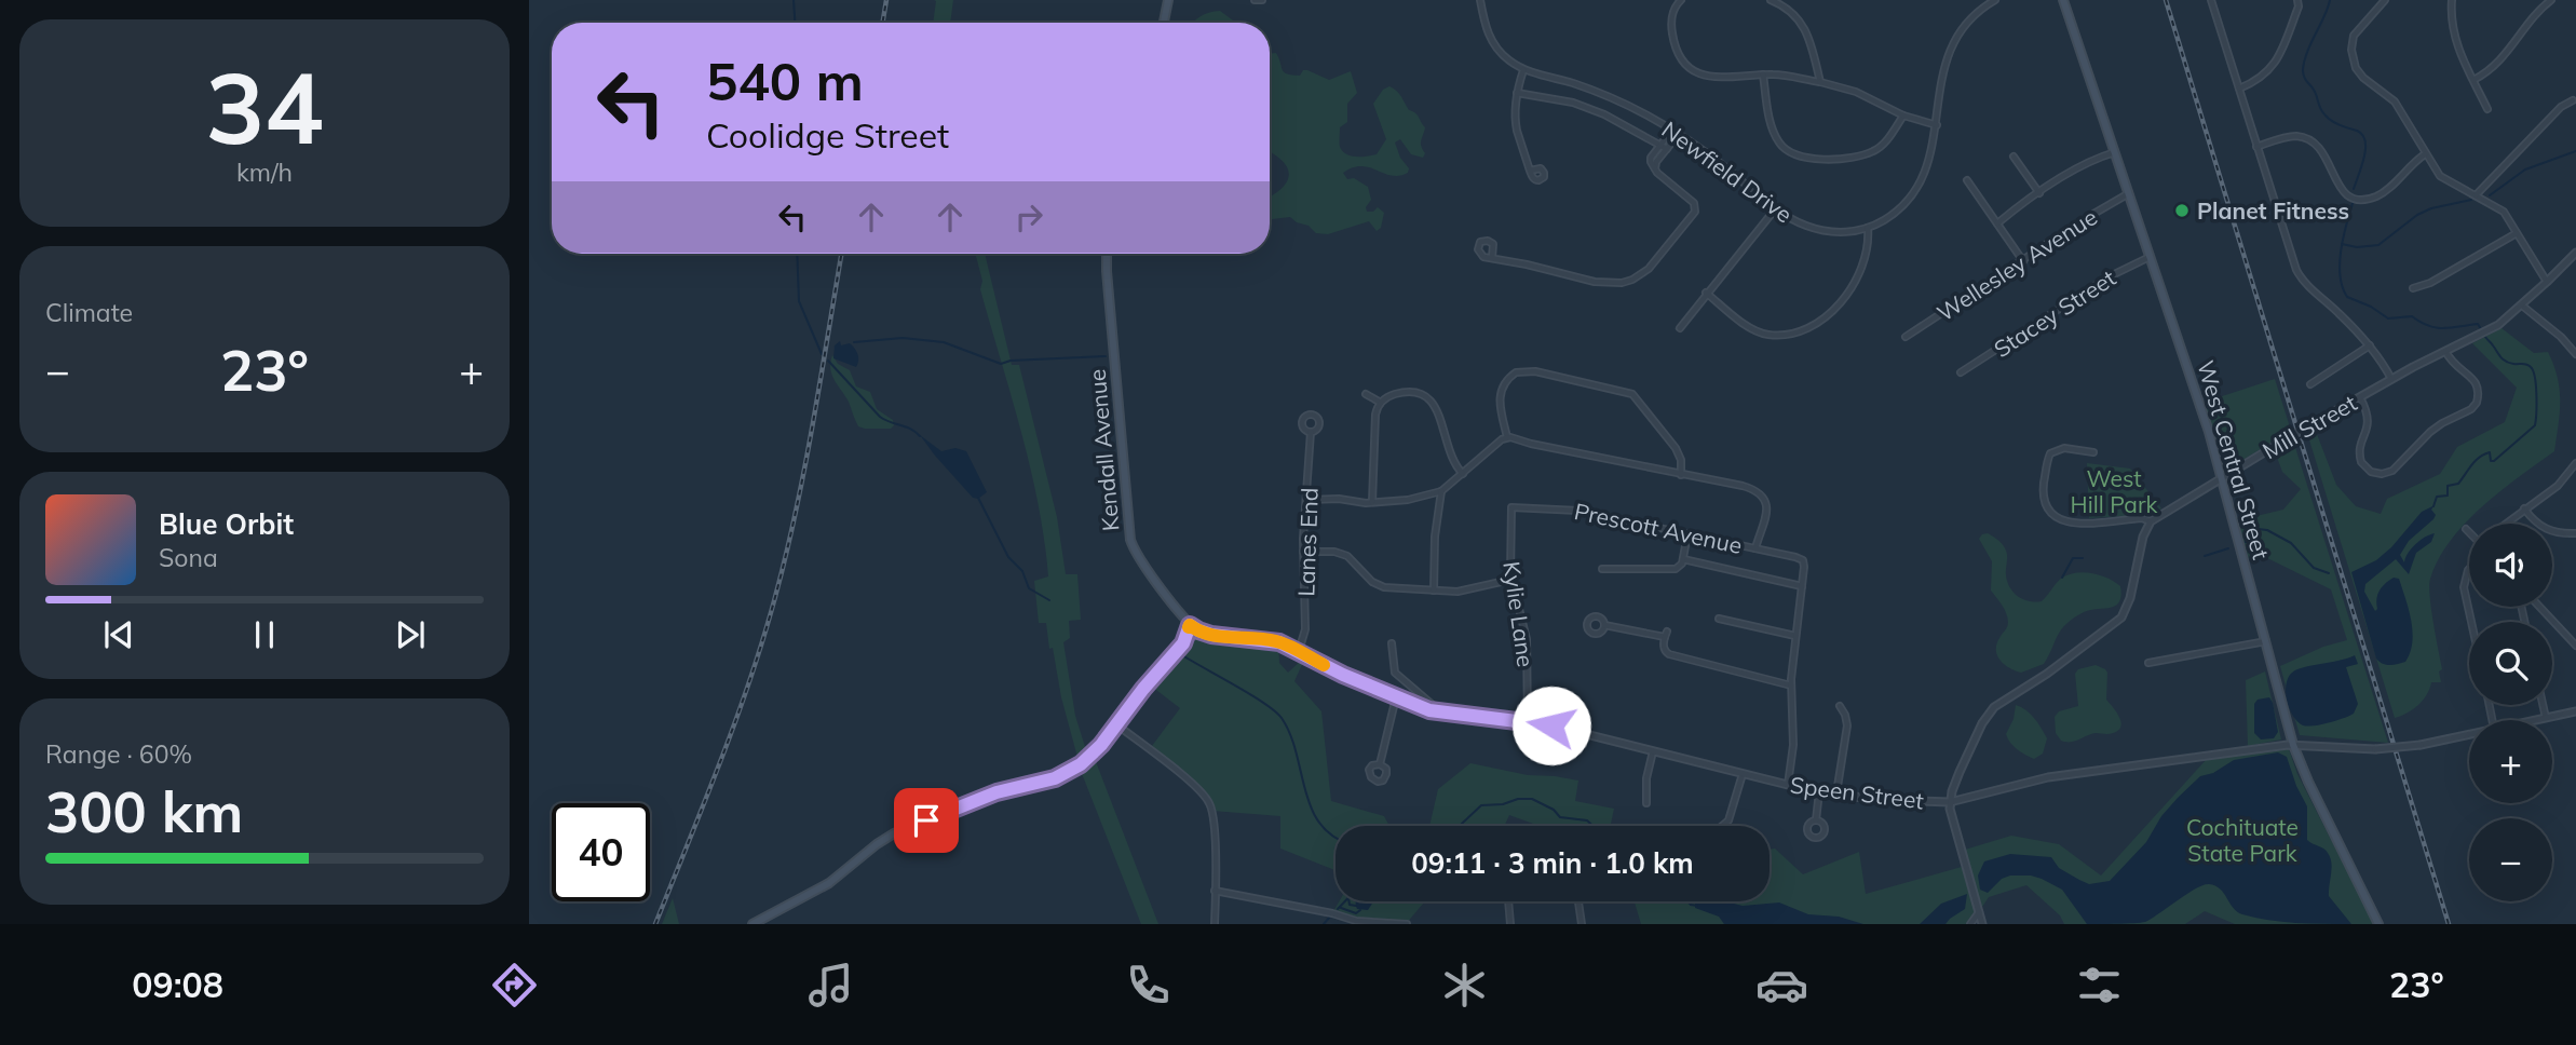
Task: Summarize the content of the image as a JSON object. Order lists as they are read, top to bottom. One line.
{"streets":{"main road":["Kendall Avenue","West Central Street"],"street":["Newfield Drive","Wellesley Avenue","Stacey Street","Mill Street","Prescott Avenue","Lanes End","Kylie Lane","Speen Street"]},"crossings":[["Wellesley Avenue","West Central Street"],["Stacey Street","West Central Street"],["Mill Street","West Central Street"],["Kendall Avenue","Speen Street"],["West Central Street","Speen Street"],["Prescott Avenue","Kylie Lane"],["Lanes End","Speen Street"],["Kylie Lane","Speen Street"]],"parks":["West Hill Park","Cochituate State Park"],"places":["Planet Fitness"],"page":{"tile":[["34","km/h"],"Climate",["Range · 60%","300 km"]],"turn":["540 m","Coolidge Street"],"heat":["−","23°","+"],"song":["Blue Orbit","Sona"],"map_buttons":["+","−"],"limit":"40","trip":"09:11 · 3 min · 1.0 km","tabs":["09:08","23°"]}}
